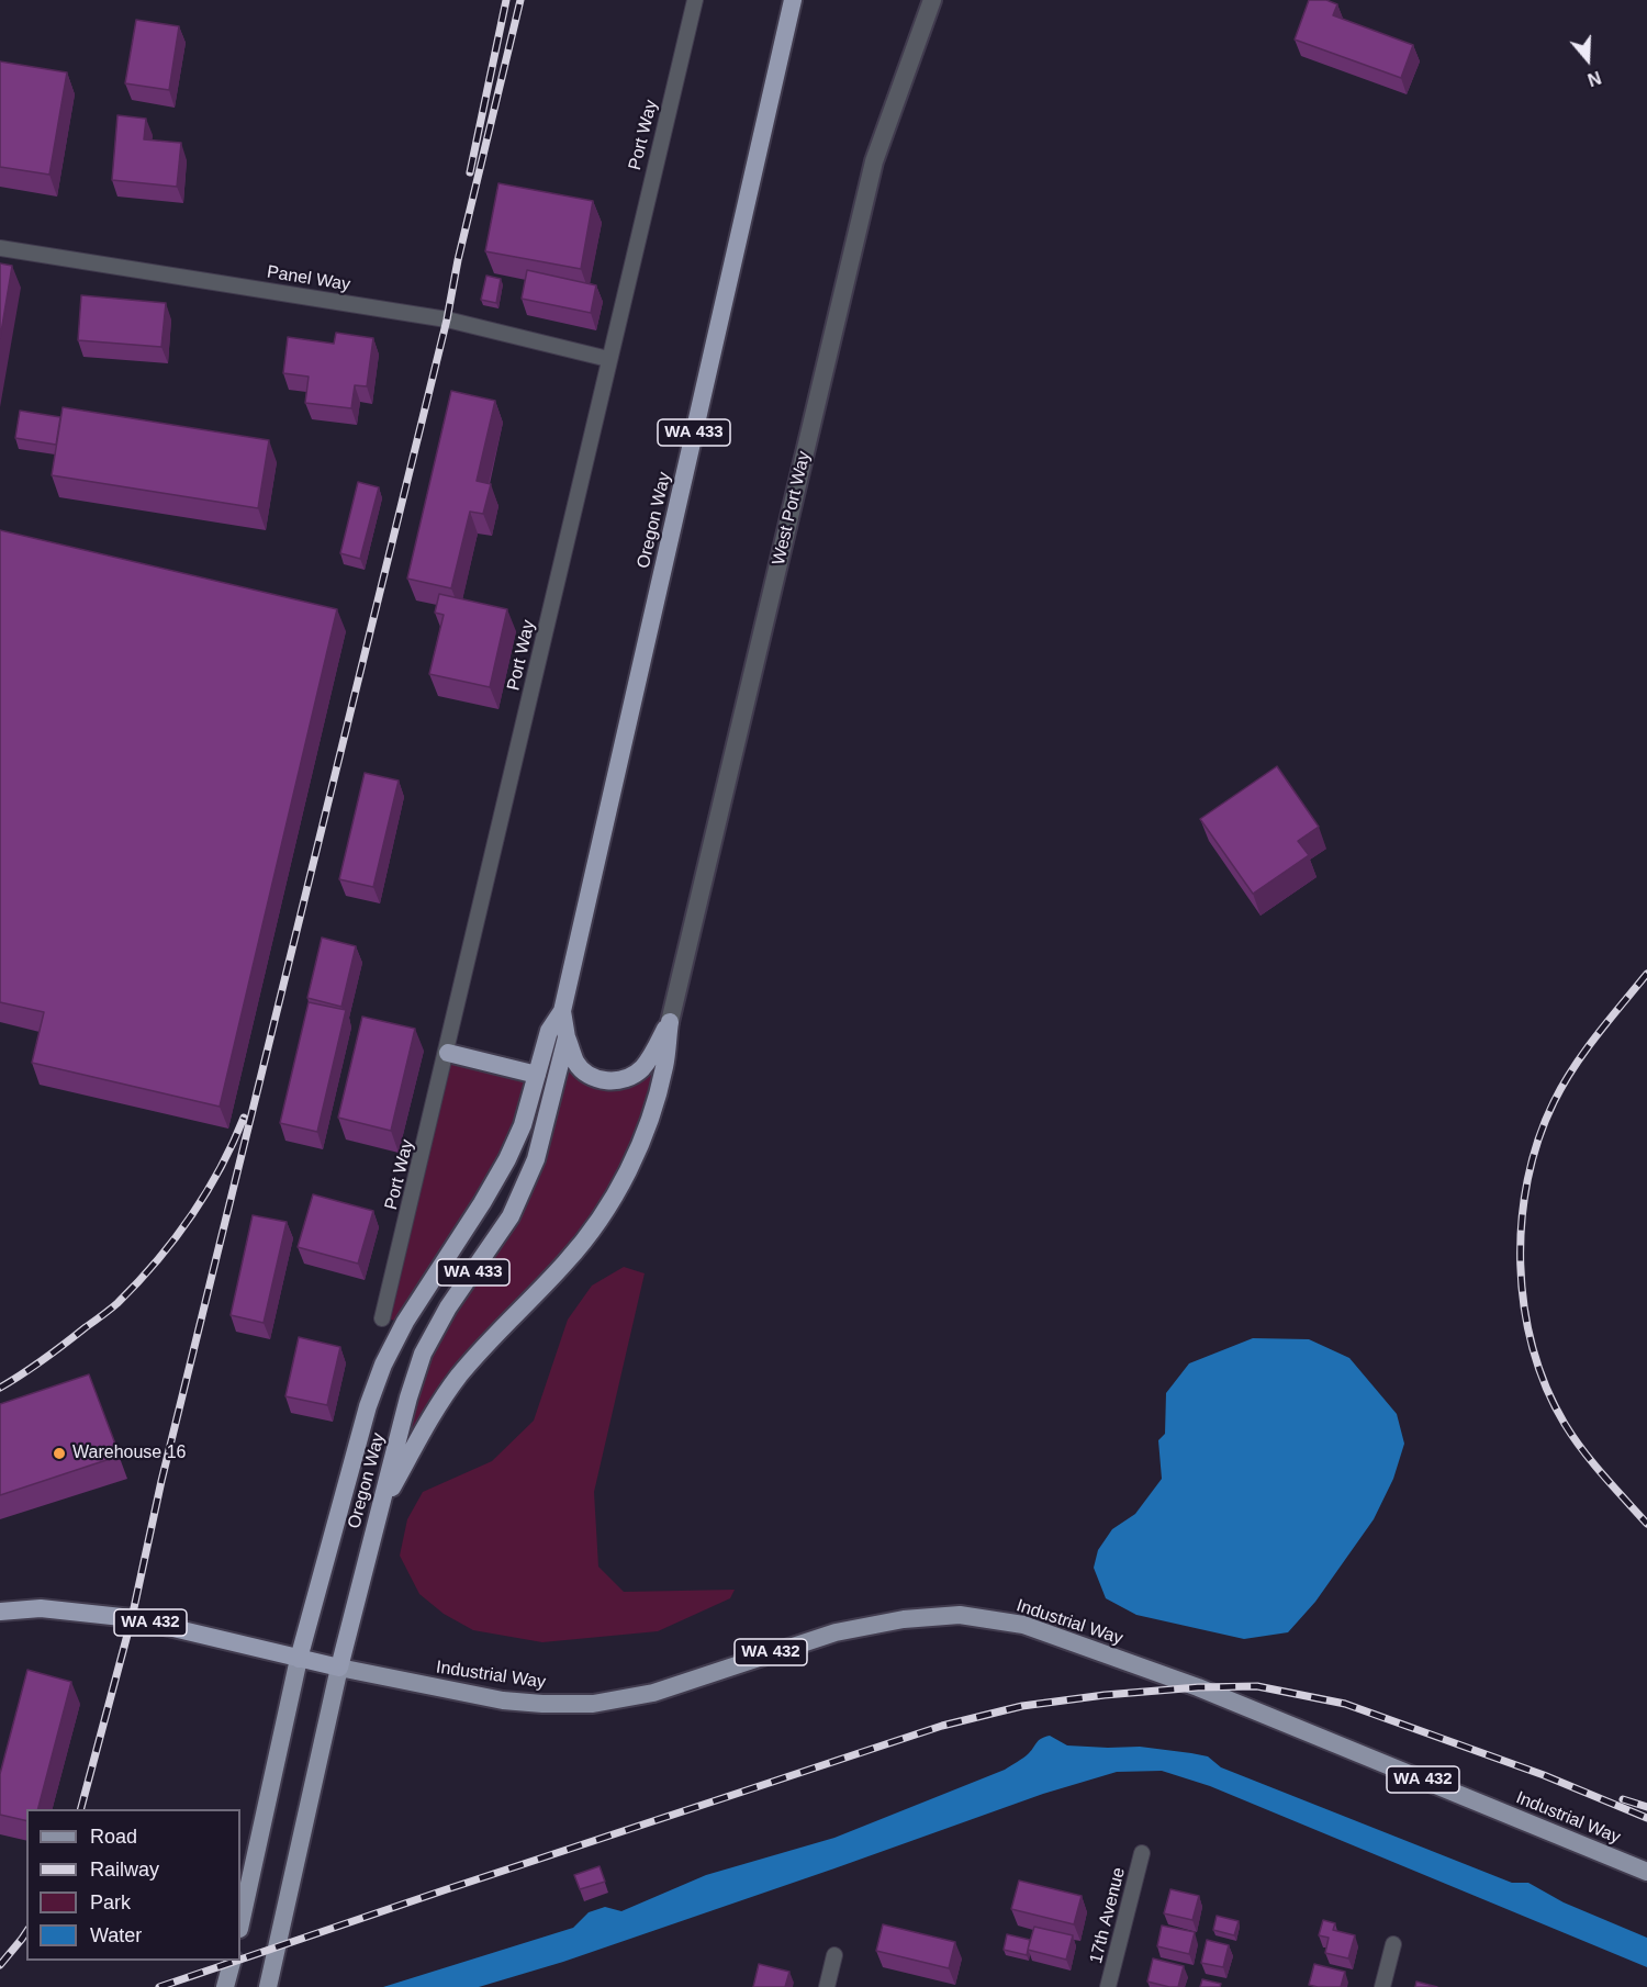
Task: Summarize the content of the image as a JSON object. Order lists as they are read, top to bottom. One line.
{"streets":{"highway":["WA 433","Oregon Way","WA 432","Industrial Way"],"street":["Port Way","Panel Way","West Port Way","17th Avenue"]},"crossings":[["Port Way","Panel Way"],["Oregon Way","WA 432"],["Oregon Way","Industrial Way"],["WA 432","Industrial Way"]],"places":["Warehouse 16"],"legend":["Road","Railway","Park","Water"],"north":"bottom"}
